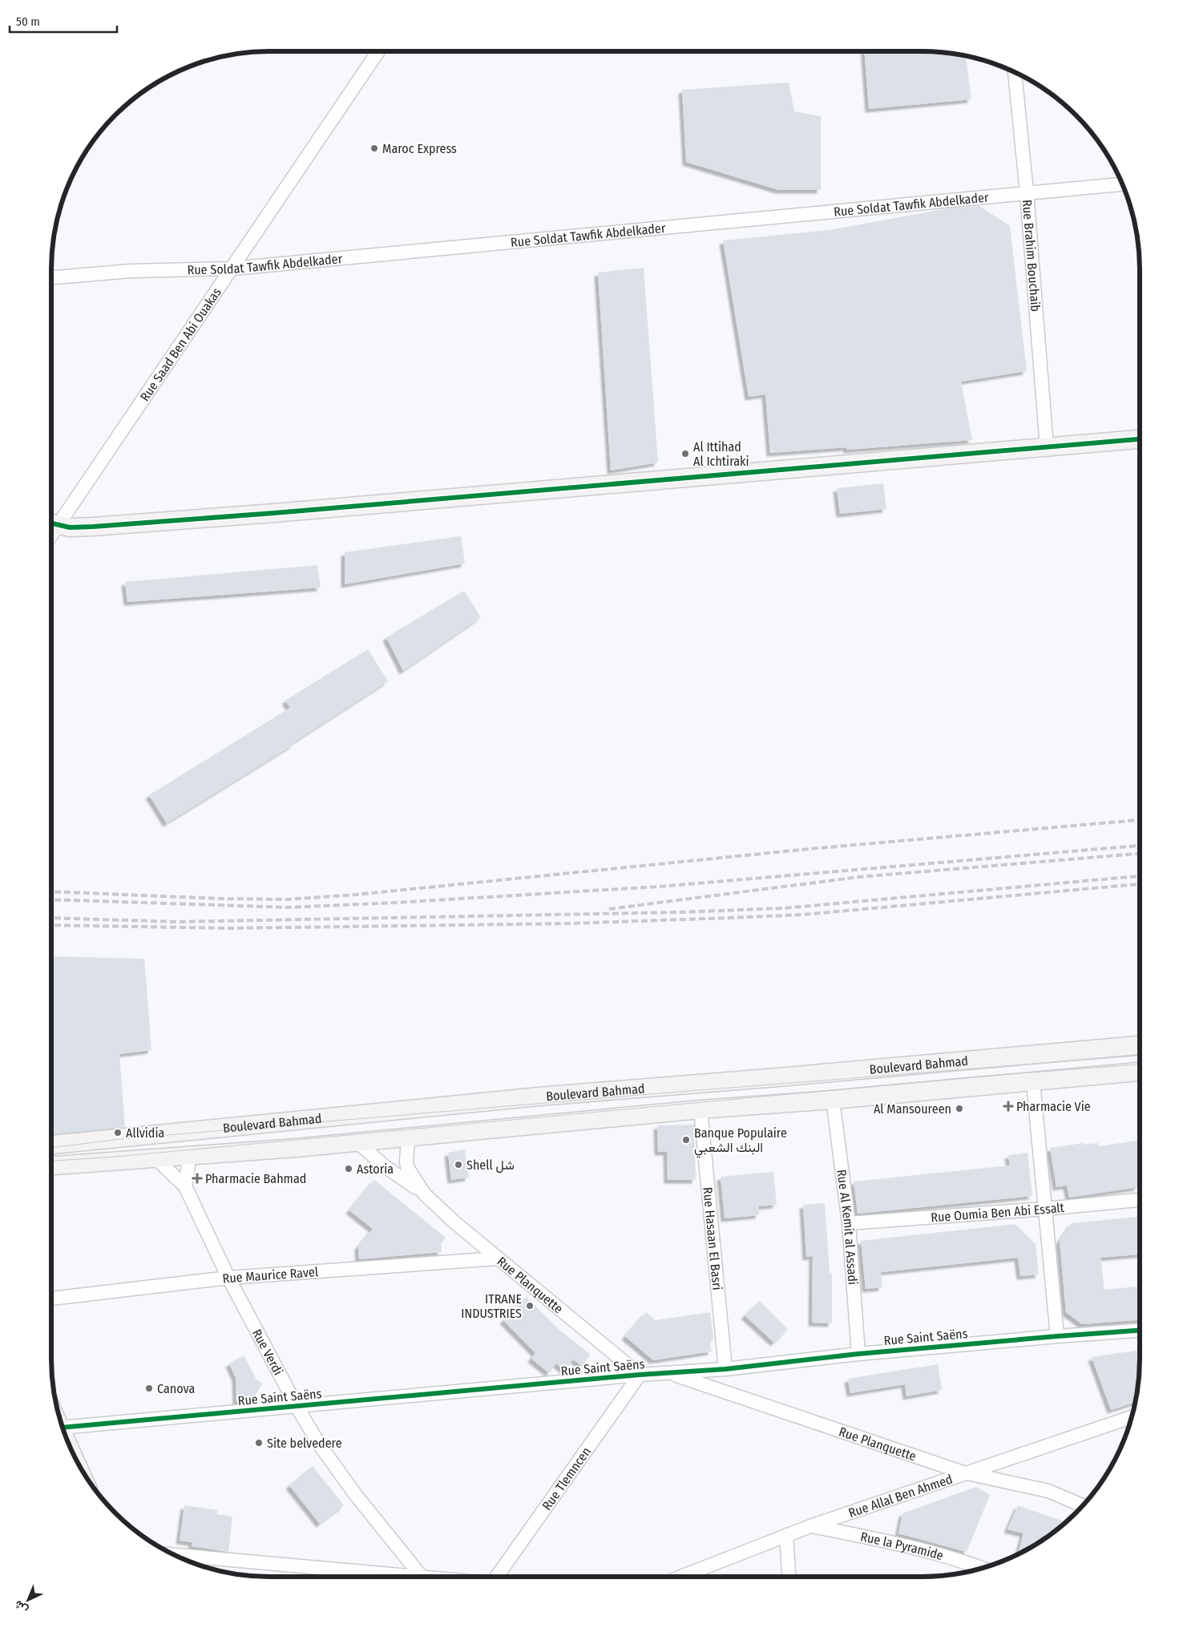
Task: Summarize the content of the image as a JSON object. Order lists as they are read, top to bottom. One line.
{"streets":{"main road":["Boulevard Bahmad"],"street":["Rue Soldat Tawfik Abdelkader","Rue Brahim Bouchaib","Rue Saad Ben Abi Ouakas","Rue Oumia Ben Abi Essalt","Rue Al Kemit al Assadi","Rue Hasaan El Basri","Rue Maurice Ravel","Rue Planquette","Rue Saint Saëns","Rue Verdi","Rue Tlemncen","Rue Allal Ben Ahmed","Rue la Pyramide"]},"crossings":[["Rue Soldat Tawfik Abdelkader","Rue Brahim Bouchaib"],["Rue Soldat Tawfik Abdelkader","Rue Saad Ben Abi Ouakas"],["Boulevard Bahmad","Rue Al Kemit al Assadi"],["Boulevard Bahmad","Rue Hasaan El Basri"],["Boulevard Bahmad","Rue Planquette"],["Boulevard Bahmad","Rue Verdi"],["Rue Oumia Ben Abi Essalt","Rue Al Kemit al Assadi"],["Rue Al Kemit al Assadi","Rue Saint Saëns"],["Rue Hasaan El Basri","Rue Saint Saëns"],["Rue Maurice Ravel","Rue Planquette"],["Rue Maurice Ravel","Rue Verdi"],["Rue Planquette","Rue Saint Saëns"],["Rue Planquette","Rue Tlemncen"],["Rue Planquette","Rue Allal Ben Ahmed"],["Rue Saint Saëns","Rue Verdi"],["Rue Saint Saëns","Rue Tlemncen"],["Rue Allal Ben Ahmed","Rue la Pyramide"]],"places":{"other":["Maroc Express","Al Ittihad Al Ichtiraki","Al Mansoureen","Allvidia","Banque Populaire البنك الشعبي","Shell شل","Astoria","ITRANE INDUSTRIES","Canova","Site belvedere"],"health":["Pharmacie Vie","Pharmacie Bahmad"]},"scale_bar":"50 m","north":"bottom left"}
